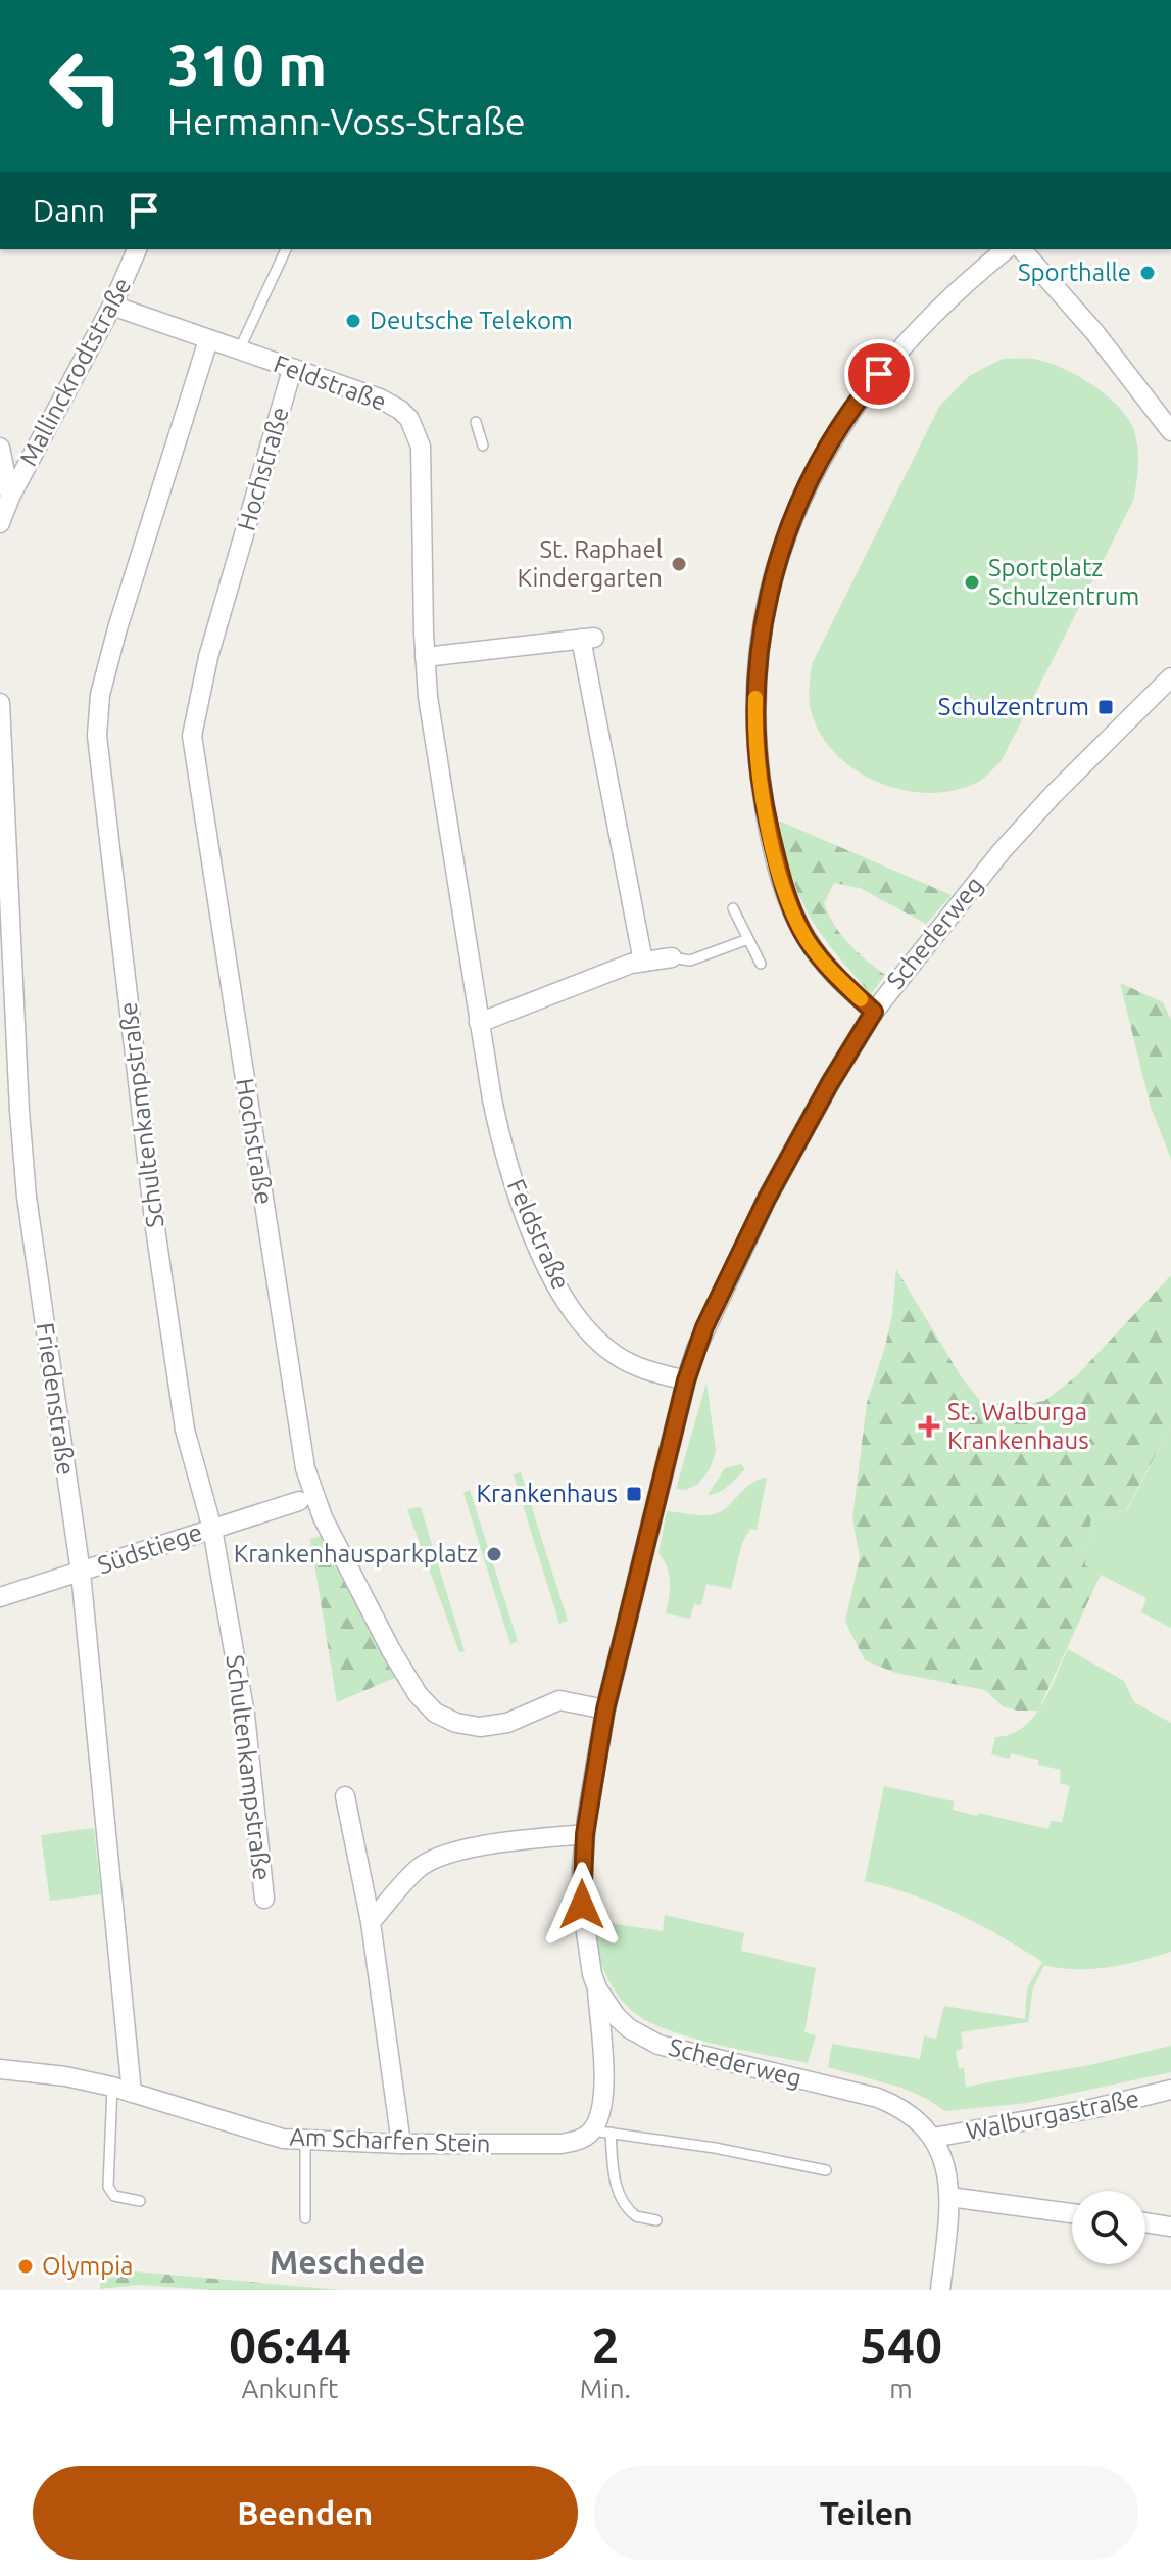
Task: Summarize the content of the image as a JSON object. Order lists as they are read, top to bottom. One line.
{"streets":{"street":["Mallinckrodtstraße","Feldstraße","Hochstraße","Schederweg","Schultenkampstraße","Friedenstraße","Südstiege","Walburgastraße","Am Scharfen Stein"]},"crossings":[["Mallinckrodtstraße","Feldstraße"],["Feldstraße","Hochstraße"],["Feldstraße","Schederweg"],["Feldstraße","Schultenkampstraße"],["Hochstraße","Schederweg"],["Schederweg","Walburgastraße"],["Schultenkampstraße","Südstiege"],["Friedenstraße","Südstiege"],["Friedenstraße","Am Scharfen Stein"]],"districts":["Meschede"],"places":{"other":["Sporthalle","Deutsche Telekom","St. Raphael Kindergarten","Sportplatz Schulzentrum","Krankenhausparkplatz","Olympia"],"transit":["Schulzentrum","Krankenhaus"],"health":["St. Walburga Krankenhaus"]},"page":{"turn":["310 m","Hermann-Voss-Straße"],"then":"Dann","eta":["06:44","Ankunft","2","Min.","540","m"],"buttons":["Beenden","Teilen"]}}
